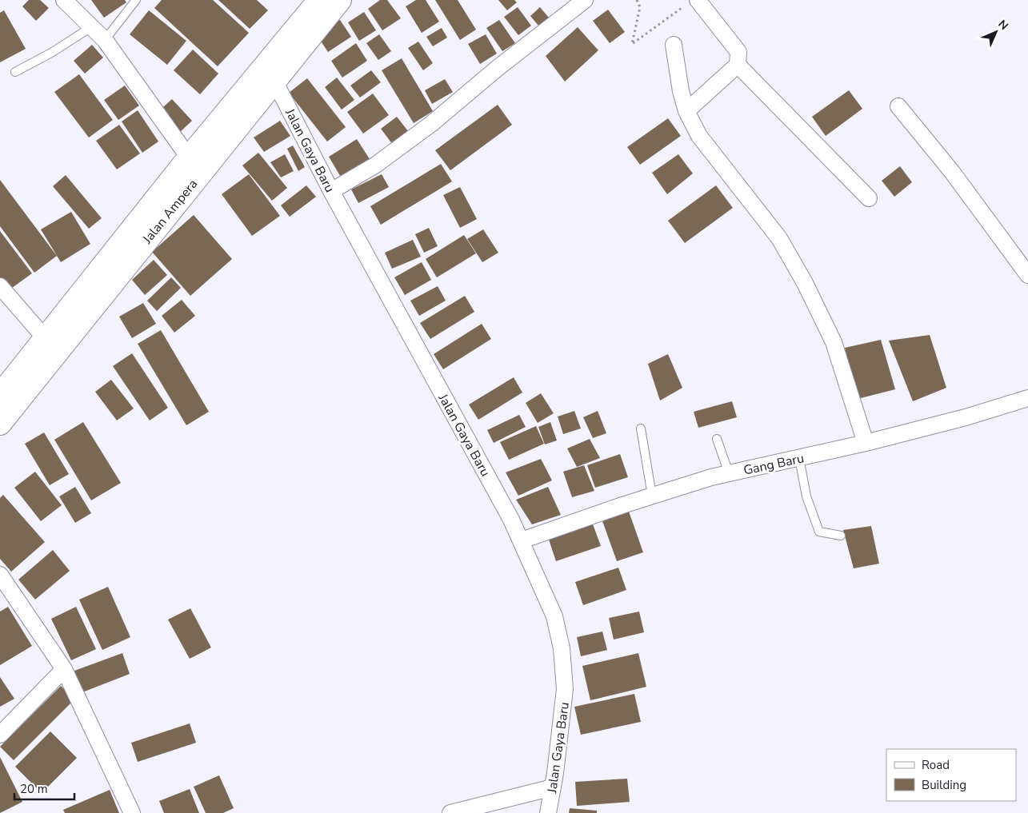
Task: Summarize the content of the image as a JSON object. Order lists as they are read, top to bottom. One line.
{"streets":{"main road":["Jalan Ampera"],"street":["Jalan Gaya Baru","Gang Baru"]},"crossings":[["Jalan Gaya Baru","Jalan Ampera"],["Jalan Gaya Baru","Gang Baru"]],"legend":["Road","Building"],"scale_bar":"20 m","north":"top right"}
